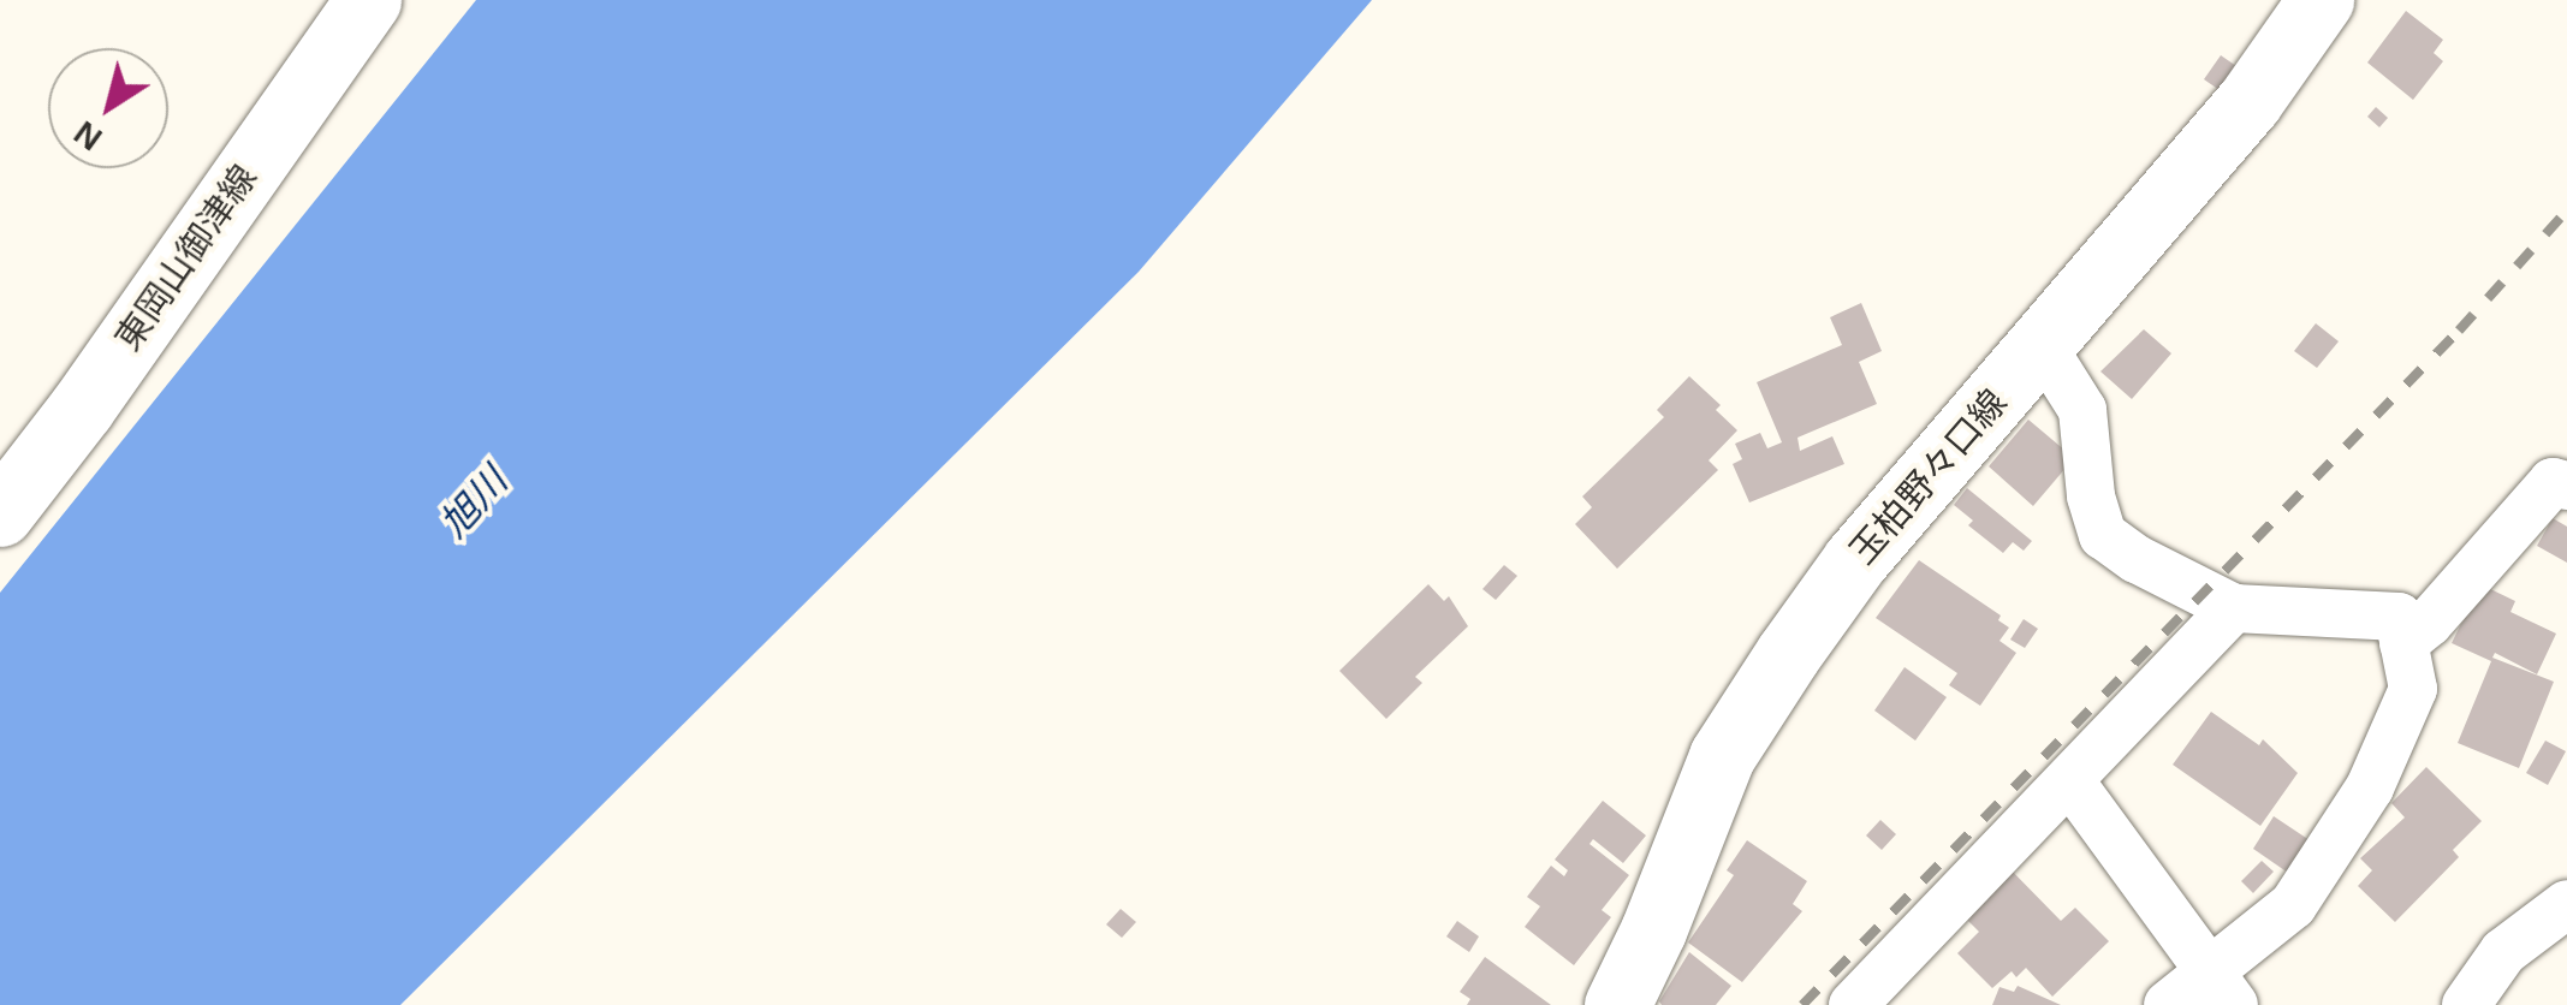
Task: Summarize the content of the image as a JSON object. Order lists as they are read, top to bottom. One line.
{"streets":{"main road":["東岡山御津線","玉柏野々口線"]},"water":["旭川"],"north":"bottom left"}
